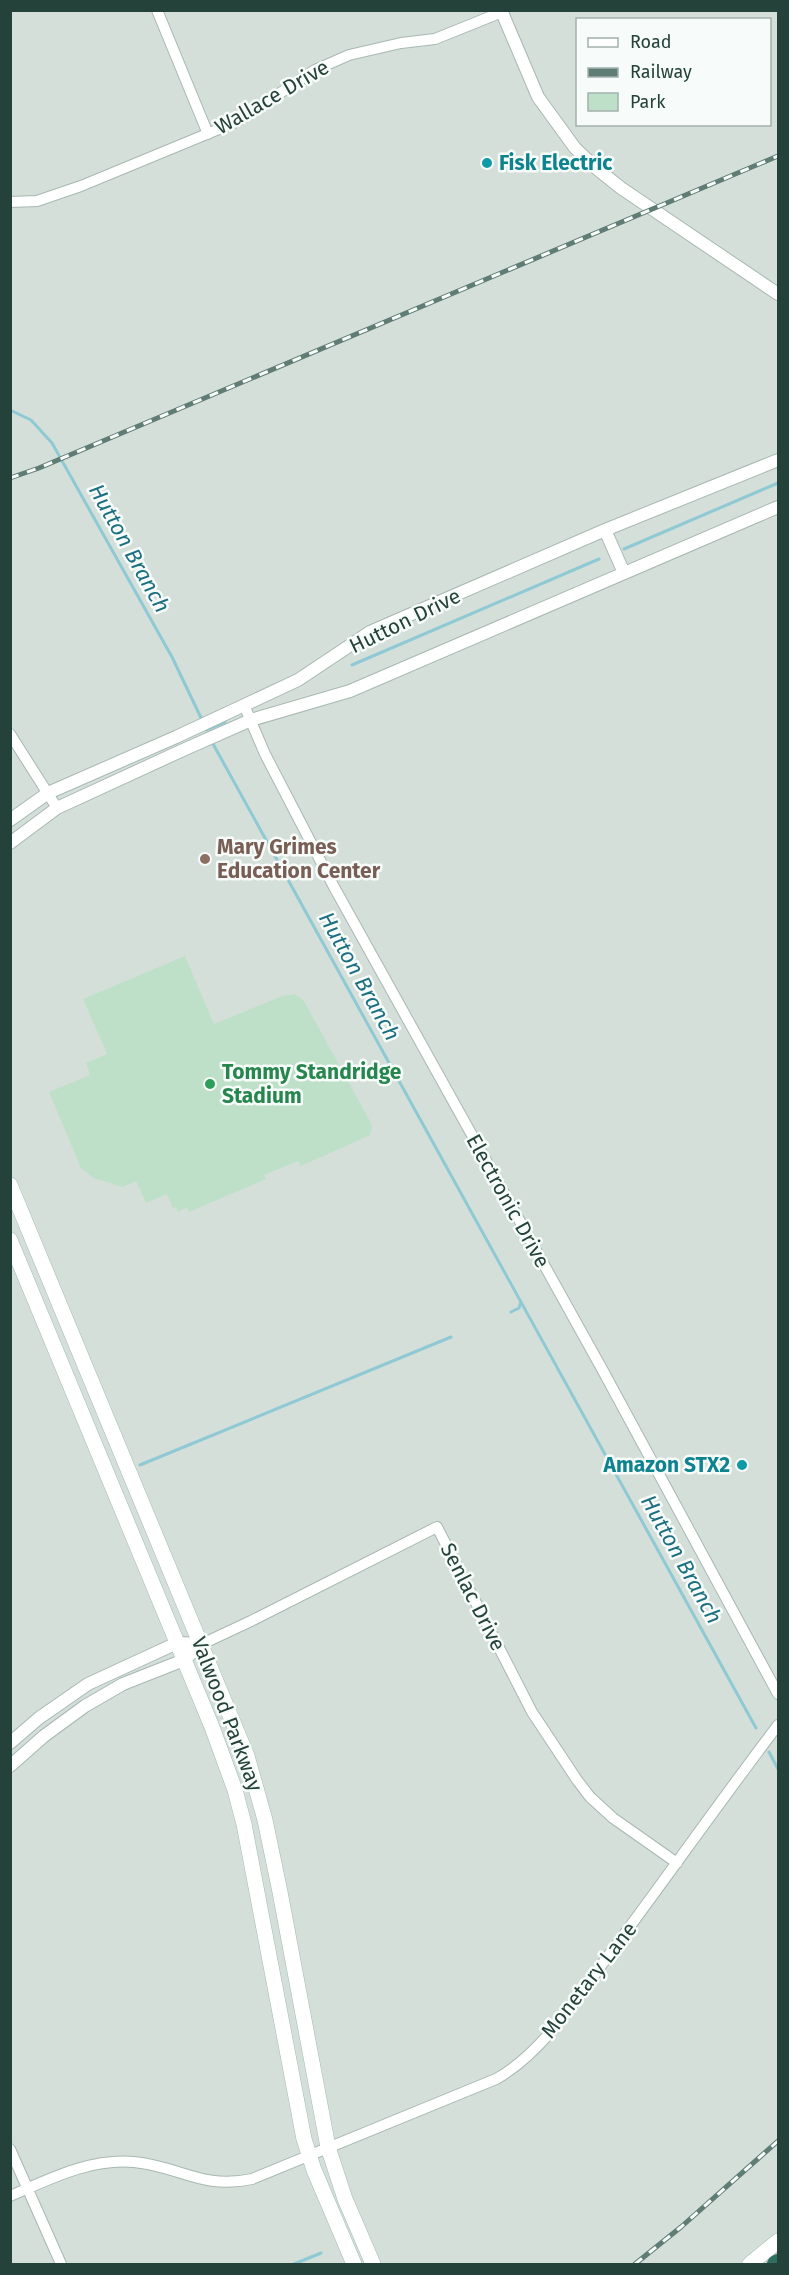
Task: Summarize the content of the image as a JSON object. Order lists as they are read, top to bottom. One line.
{"streets":{"main road":["Valwood Parkway"],"street":["Wallace Drive","Hutton Drive","Electronic Drive","Senlac Drive","Monetary Lane"]},"crossings":[["Hutton Drive","Electronic Drive"],["Senlac Drive","Valwood Parkway"],["Senlac Drive","Monetary Lane"],["Valwood Parkway","Monetary Lane"]],"water":["Hutton Branch"],"places":["Fisk Electric","Mary Grimes Education Center","Tommy Standridge Stadium","Amazon STX2"],"legend":["Road","Railway","Park"]}
